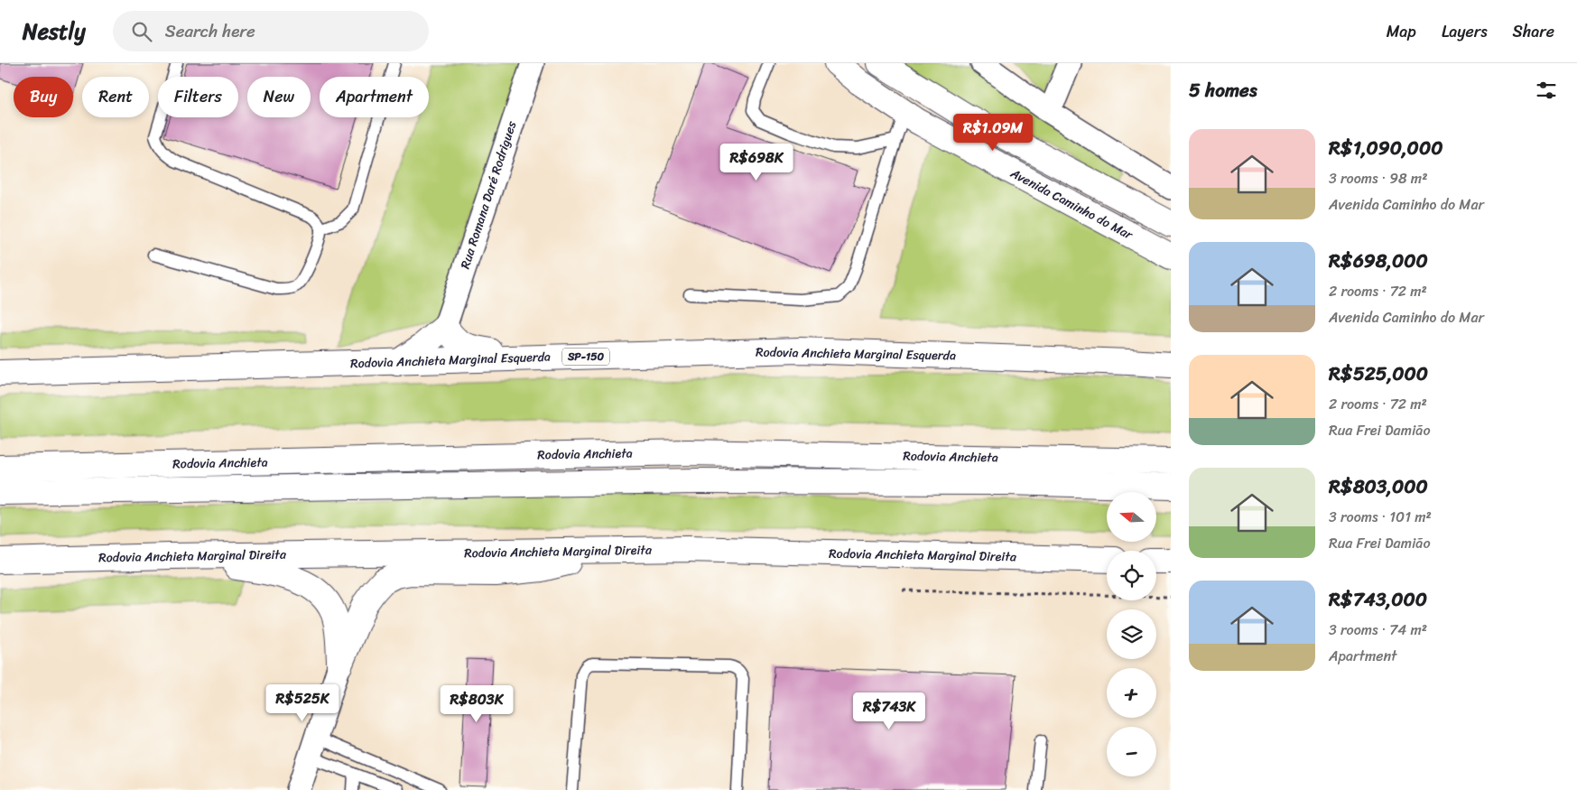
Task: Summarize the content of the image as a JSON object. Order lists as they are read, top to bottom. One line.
{"streets":{"main road":["Avenida Caminho do Mar","Rodovia Anchieta Marginal Esquerda","SP-150","Rodovia Anchieta","Rodovia Anchieta Marginal Direita"],"street":["Rua Romana Daré Rodrigues"]},"north":"left","page":{"header":"Nestly","search":"Search here","nav":["Map","Layers","Share"],"heading":"5 homes","chip":["Buy","Rent","Filters","New","Apartment"],"price":["R$1.09M","R$698K","R$525K","R$803K","R$743K"],"list":[{"name":"R$1,090,000","note":"3 rooms · 98 m² · Avenida Caminho do Mar"},{"name":"R$698,000","note":"2 rooms · 72 m² · Avenida Caminho do Mar"},{"name":"R$525,000","note":"2 rooms · 72 m² · Rua Frei Damião"},{"name":"R$803,000","note":"3 rooms · 101 m² · Rua Frei Damião"},{"name":"R$743,000","note":"3 rooms · 74 m² · Apartment"}],"map_buttons":["+","−"]}}
